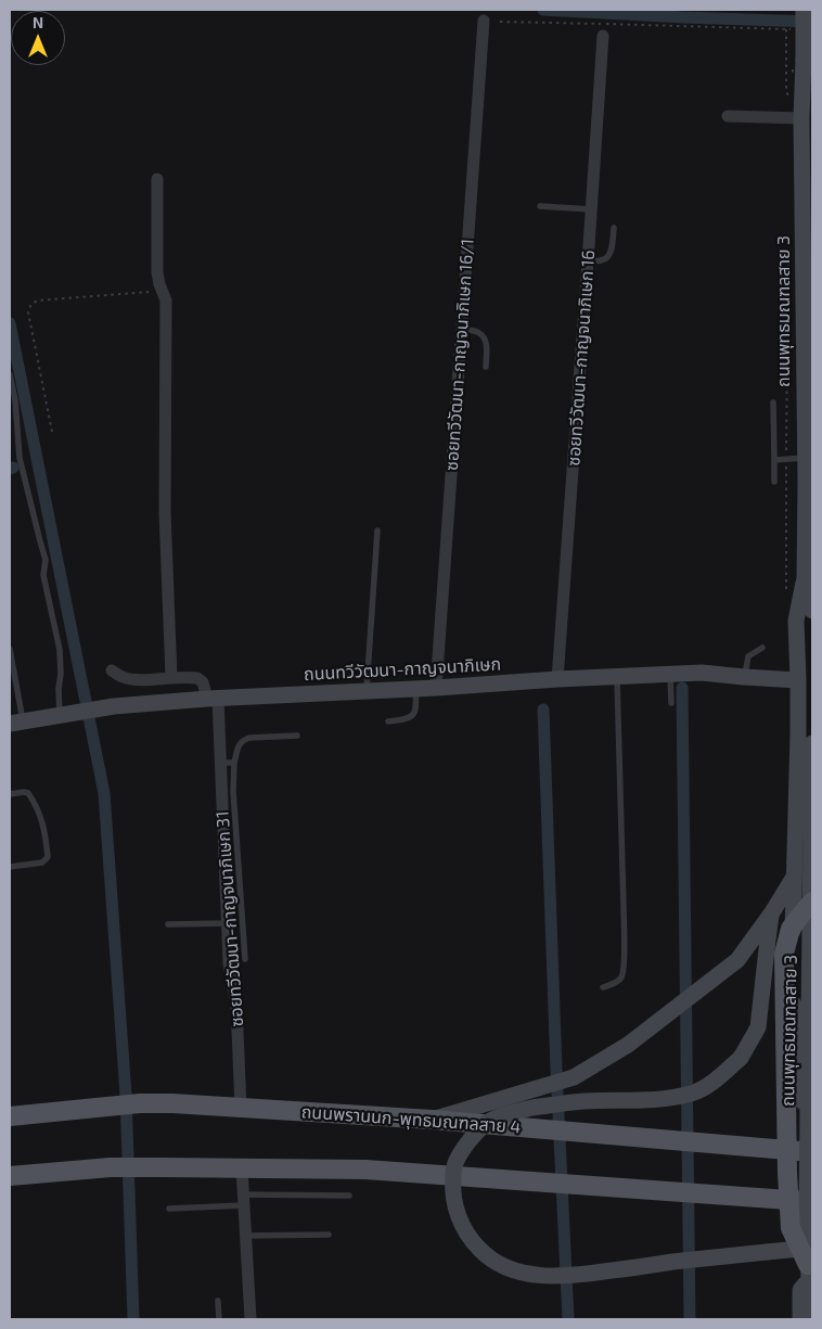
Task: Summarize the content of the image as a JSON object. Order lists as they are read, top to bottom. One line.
{"streets":{"main road":["ถนนพุทธมณฑลสาย 3","ถนนทวีวัฒนา-กาญจนาภิเษก","ถนนพรานนก-พุทธมณฑลสาย 4"],"street":["ซอยทวีวัฒนา-กาญจนาภิเษก 16/1","ซอยทวีวัฒนา-กาญจนาภิเษก 16","ซอยทวีวัฒนา-กาญจนาภิเษก 31"]},"crossings":[["ซอยทวีวัฒนา-กาญจนาภิเษก 16/1","ถนนทวีวัฒนา-กาญจนาภิเษก"],["ซอยทวีวัฒนา-กาญจนาภิเษก 16","ถนนทวีวัฒนา-กาญจนาภิเษก"],["ถนนทวีวัฒนา-กาญจนาภิเษก","ซอยทวีวัฒนา-กาญจนาภิเษก 31"],["ซอยทวีวัฒนา-กาญจนาภิเษก 31","ถนนพรานนก-พุทธมณฑลสาย 4"]],"north":"top"}
